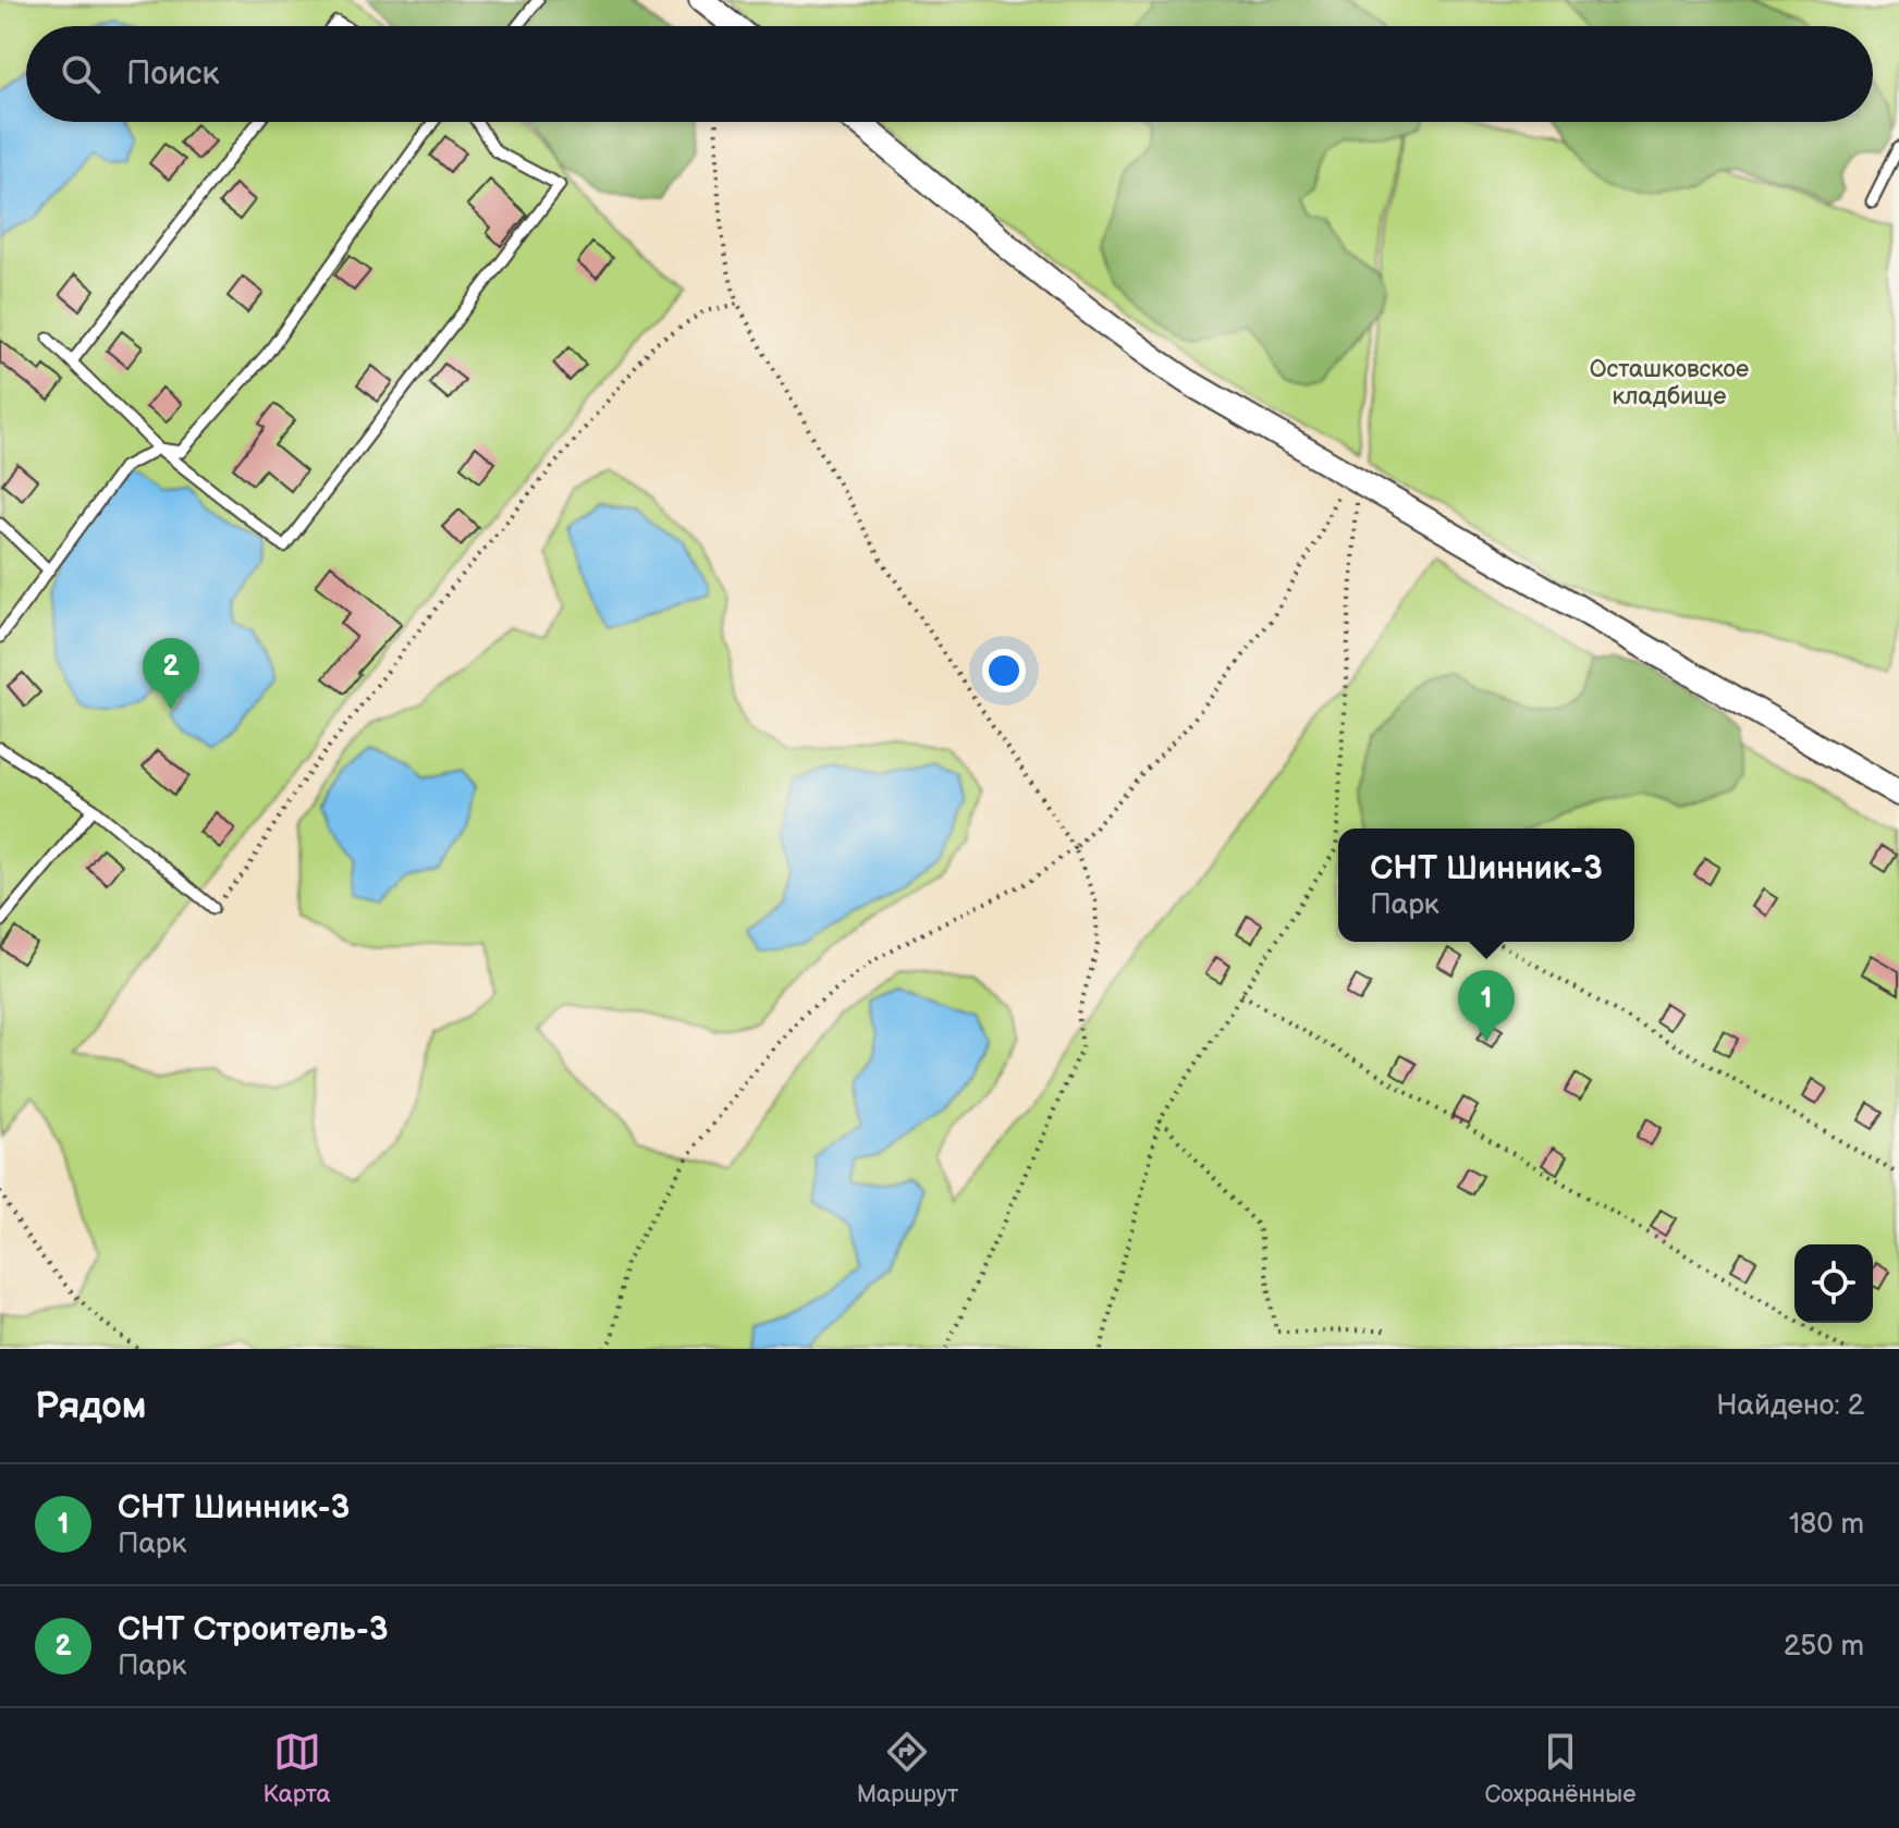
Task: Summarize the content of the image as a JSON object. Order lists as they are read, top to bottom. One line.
{"parks":["Осташковское кладбище"],"page":{"search":"Поиск","pins":["2","1"],"popup":["СНТ Шинник-3","Парк"],"heading":["Рядом","Найдено: 2"],"list":[{"mark":"1","name":"СНТ Шинник-3","note":"Парк","value":"180 m"},{"mark":"2","name":"СНТ Строитель-3","note":"Парк","value":"250 m"}],"nav":["Карта","Маршрут","Сохранённые"]}}
